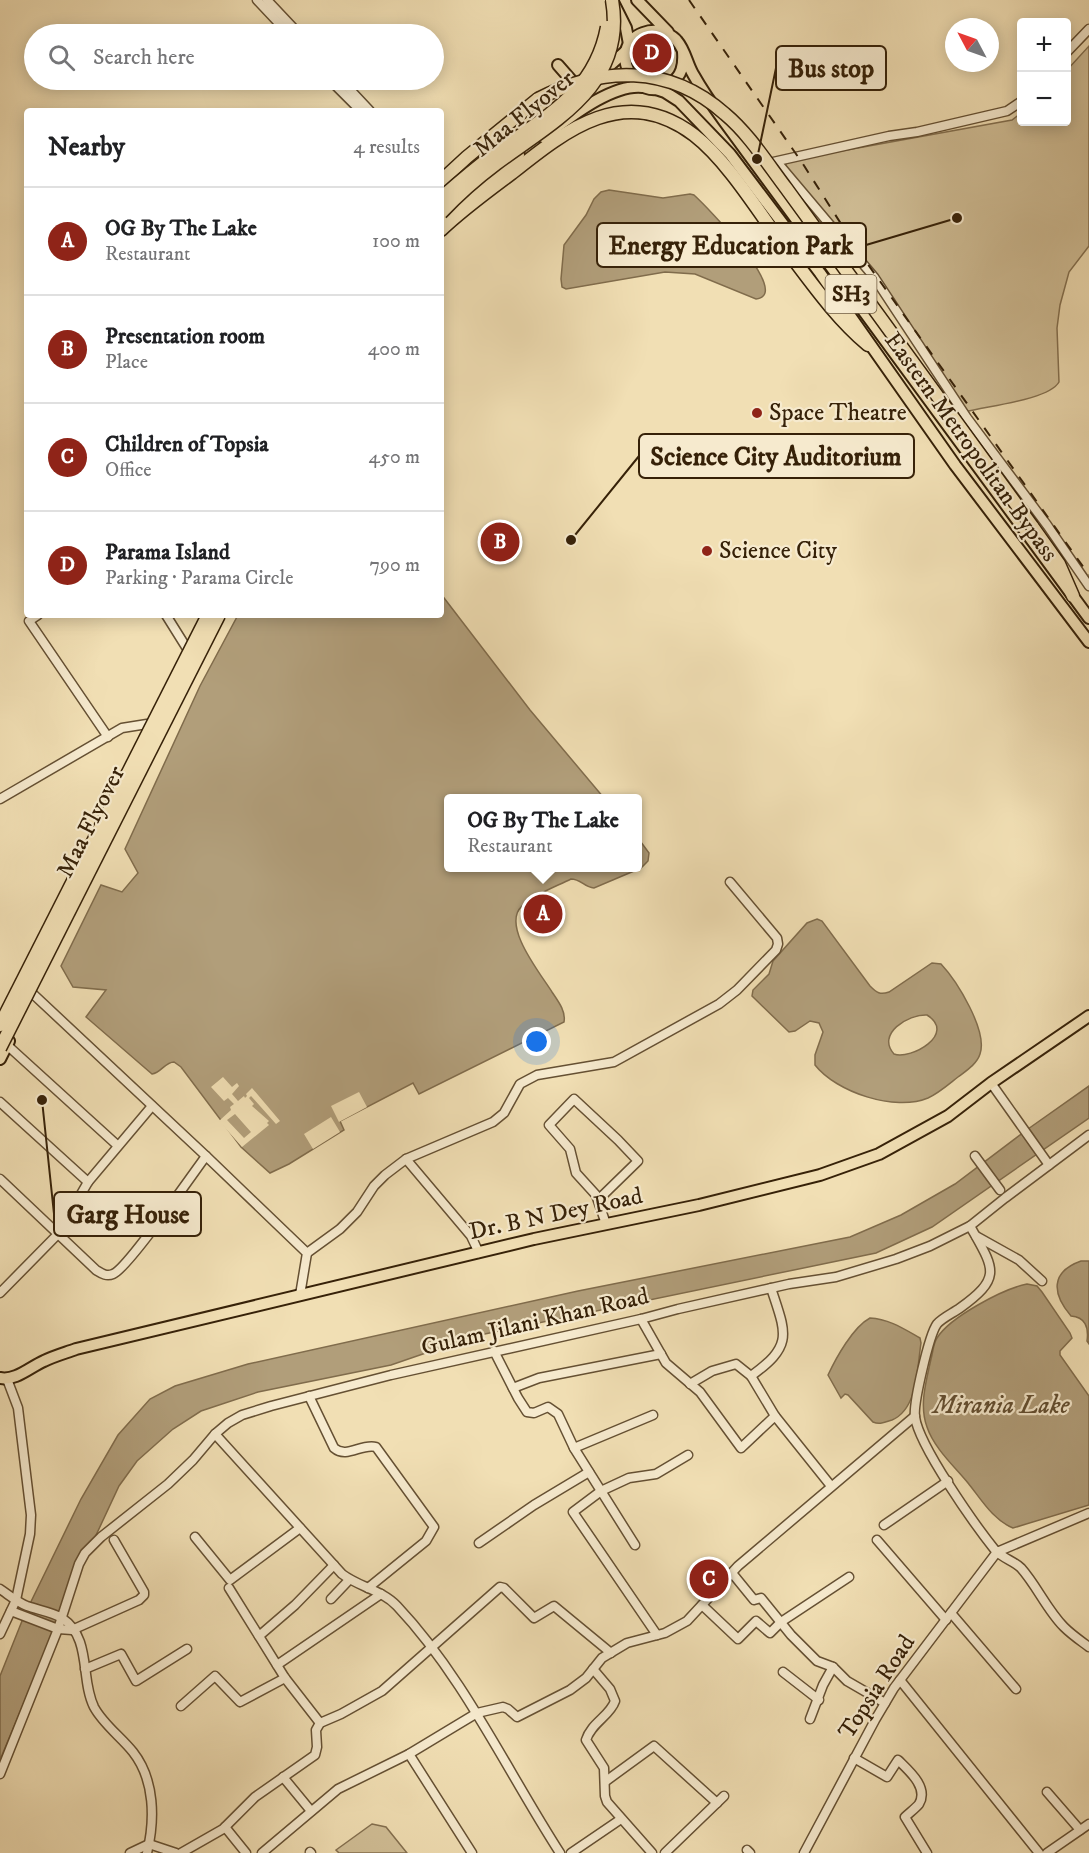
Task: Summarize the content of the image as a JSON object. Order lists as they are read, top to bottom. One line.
{"streets":{"highway":["Maa Flyover"],"main road":["SH3","Eastern Metropolitan Bypass","Dr. B N Dey Road"],"street":["Gulam Jilani Khan Road","Topsia Road"]},"crossings":[["Maa Flyover","SH3"],["SH3","Eastern Metropolitan Bypass"]],"water":["Mirania Lake"],"places":["Bus stop","Energy Education Park","Space Theatre","Science City Auditorium","Science City","Garg House"],"north":"top left","page":{"map_buttons":["+","−"],"search":"Search here","pins":["D","B","A","C"],"heading":["Nearby","4 results"],"list":[{"mark":"A","name":"OG By The Lake","note":"Restaurant","value":"100 m"},{"mark":"B","name":"Presentation room","note":"Place","value":"400 m"},{"mark":"C","name":"Children of Topsia","note":"Office","value":"450 m"},{"mark":"D","name":"Parama Island","note":"Parking · Parama Circle","value":"790 m"}],"popup":["OG By The Lake","Restaurant"]}}
